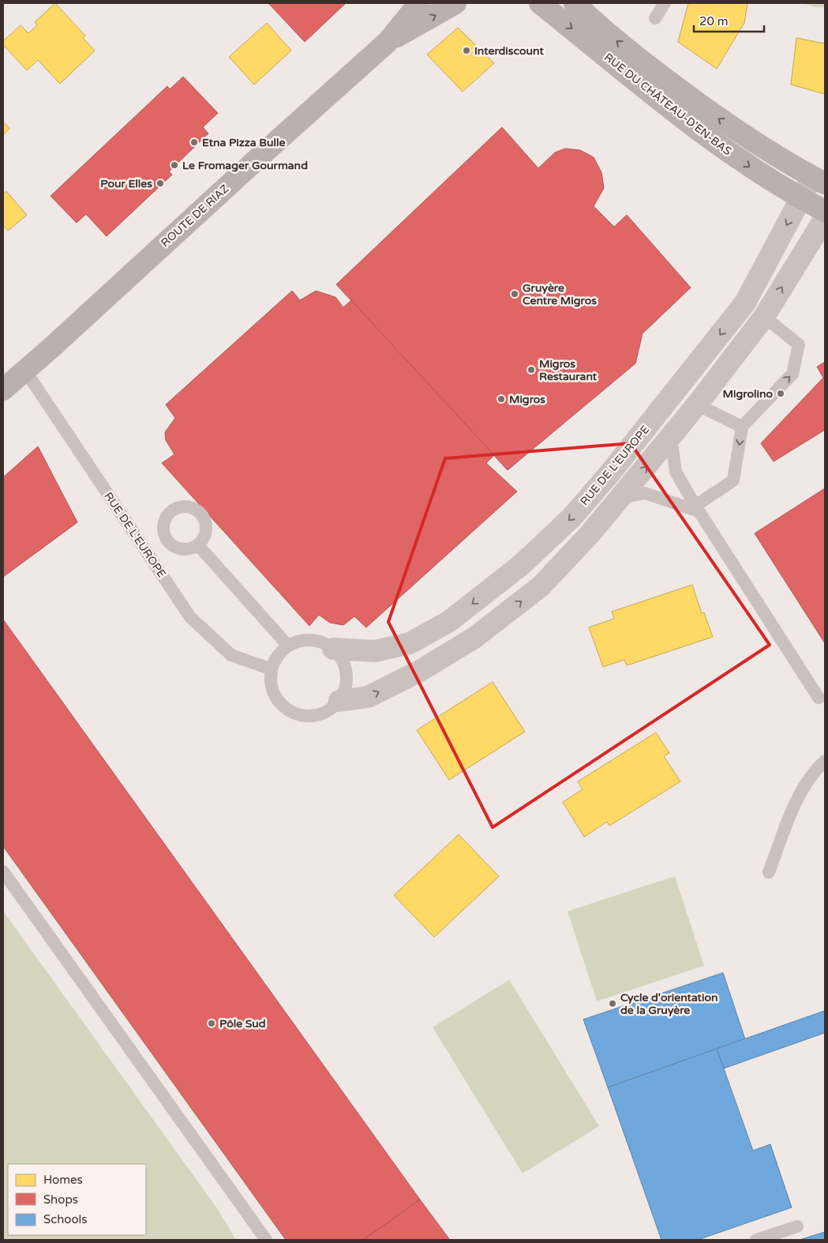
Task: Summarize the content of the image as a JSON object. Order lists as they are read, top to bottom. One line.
{"streets":{"street":["RUE DU CHÂTEAU-D'EN-BAS","ROUTE DE RIAZ","RUE DE L'EUROPE"]},"crossings":[["RUE DU CHÂTEAU-D'EN-BAS","RUE DE L'EUROPE"],["ROUTE DE RIAZ","RUE DE L'EUROPE"]],"places":["Interdiscount","Etna Pizza Bulle","Le Fromager Gourmand","Pour Elles","Gruyère Centre Migros","Migros Restaurant","Migrolino","Migros","Cycle d'orientation de la Gruyère","Pôle Sud"],"legend":["Homes","Shops","Schools"],"scale_bar":"20 m"}
